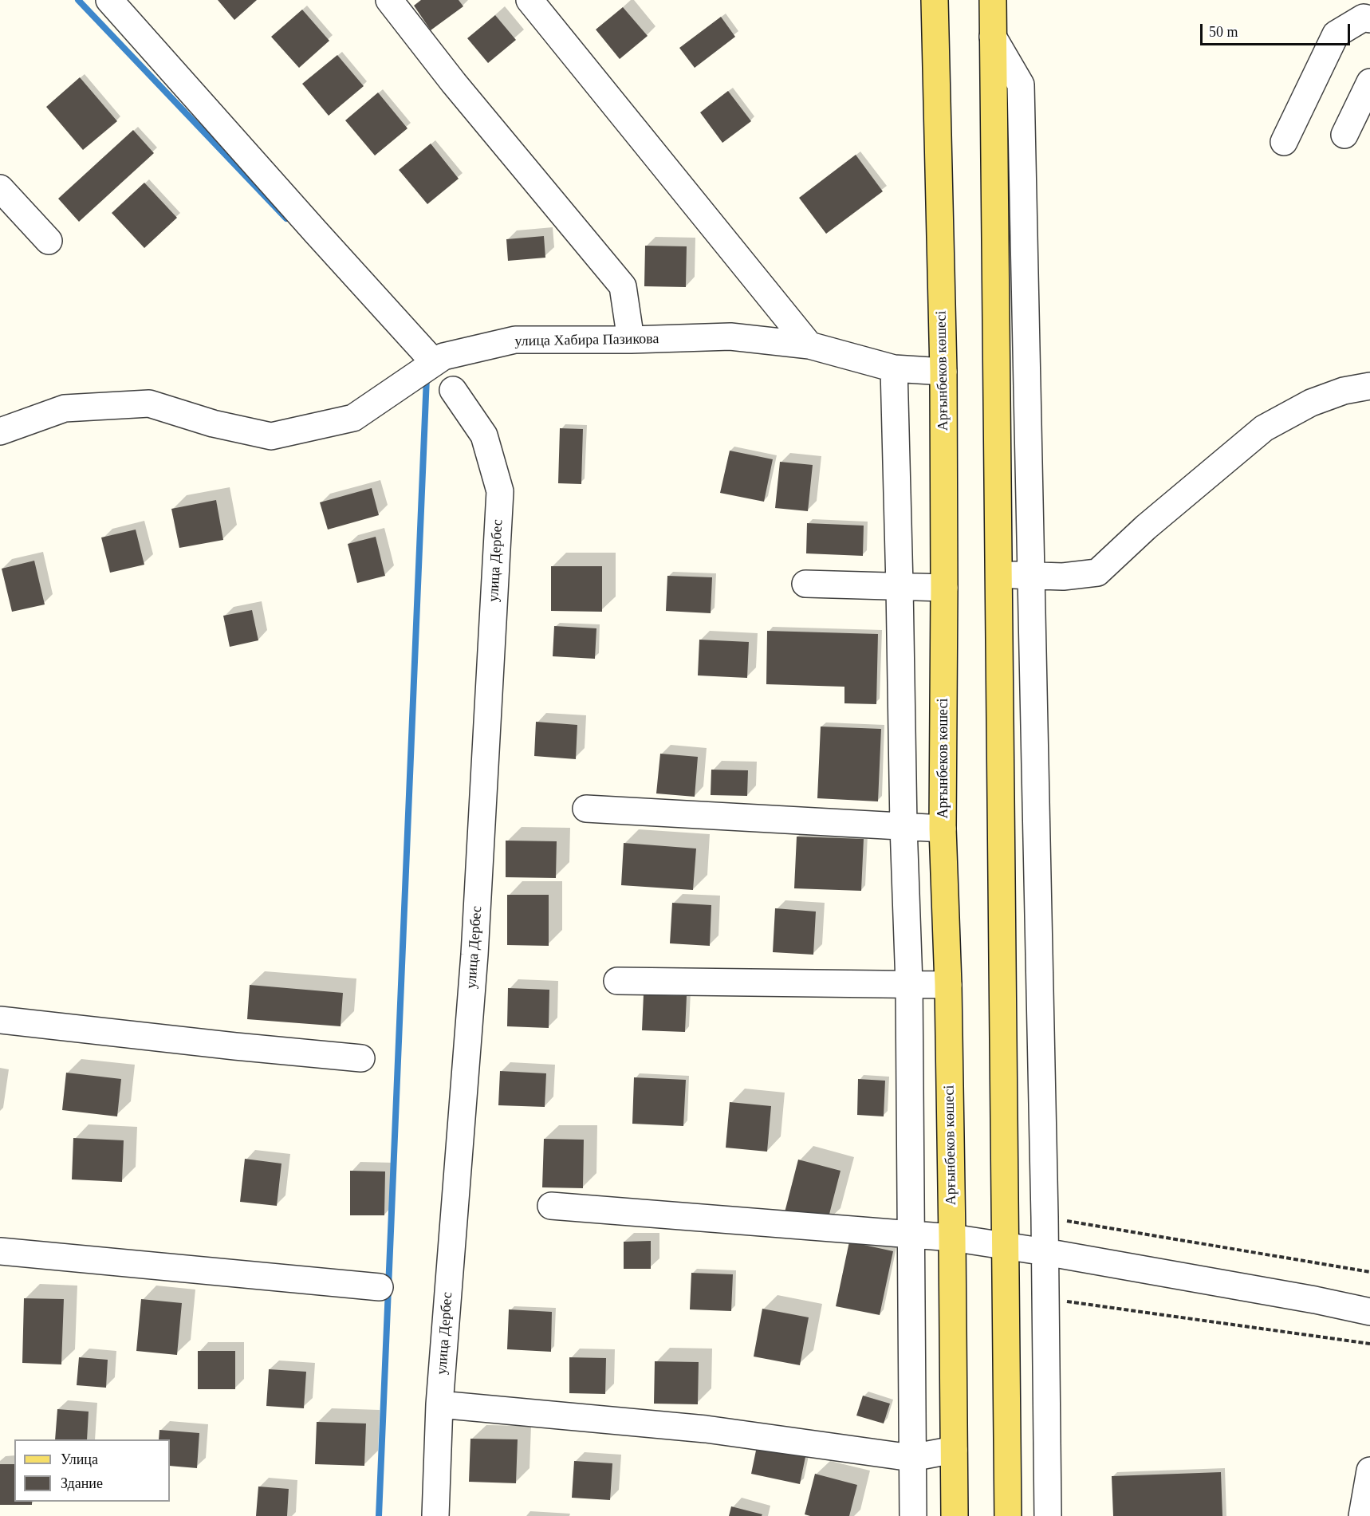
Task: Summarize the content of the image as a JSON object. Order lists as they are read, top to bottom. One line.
{"streets":{"main road":["Арғынбеков көшесі"],"street":["улица Хабира Пазикова","улица Дербес"]},"crossings":[["улица Хабира Пазикова","Арғынбеков көшесі"]],"legend":["Улица","Здание"],"scale_bar":"50 m"}
